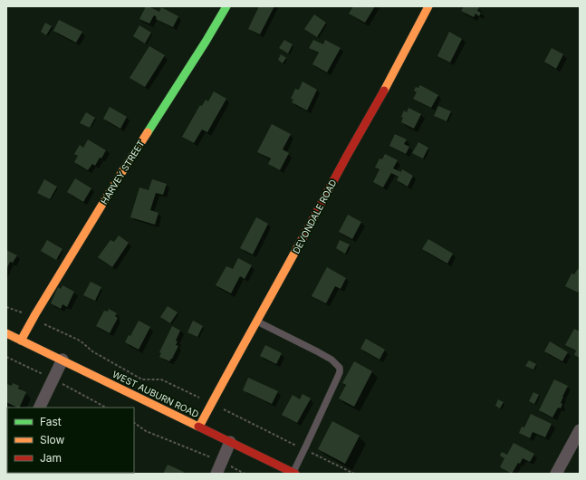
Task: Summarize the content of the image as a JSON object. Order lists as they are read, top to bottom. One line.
{"streets":{"street":["HARVEY STREET","DEVONDALE ROAD","WEST AUBURN ROAD"]},"crossings":[["HARVEY STREET","WEST AUBURN ROAD"],["DEVONDALE ROAD","WEST AUBURN ROAD"]],"legend":["Fast","Slow","Jam"]}
